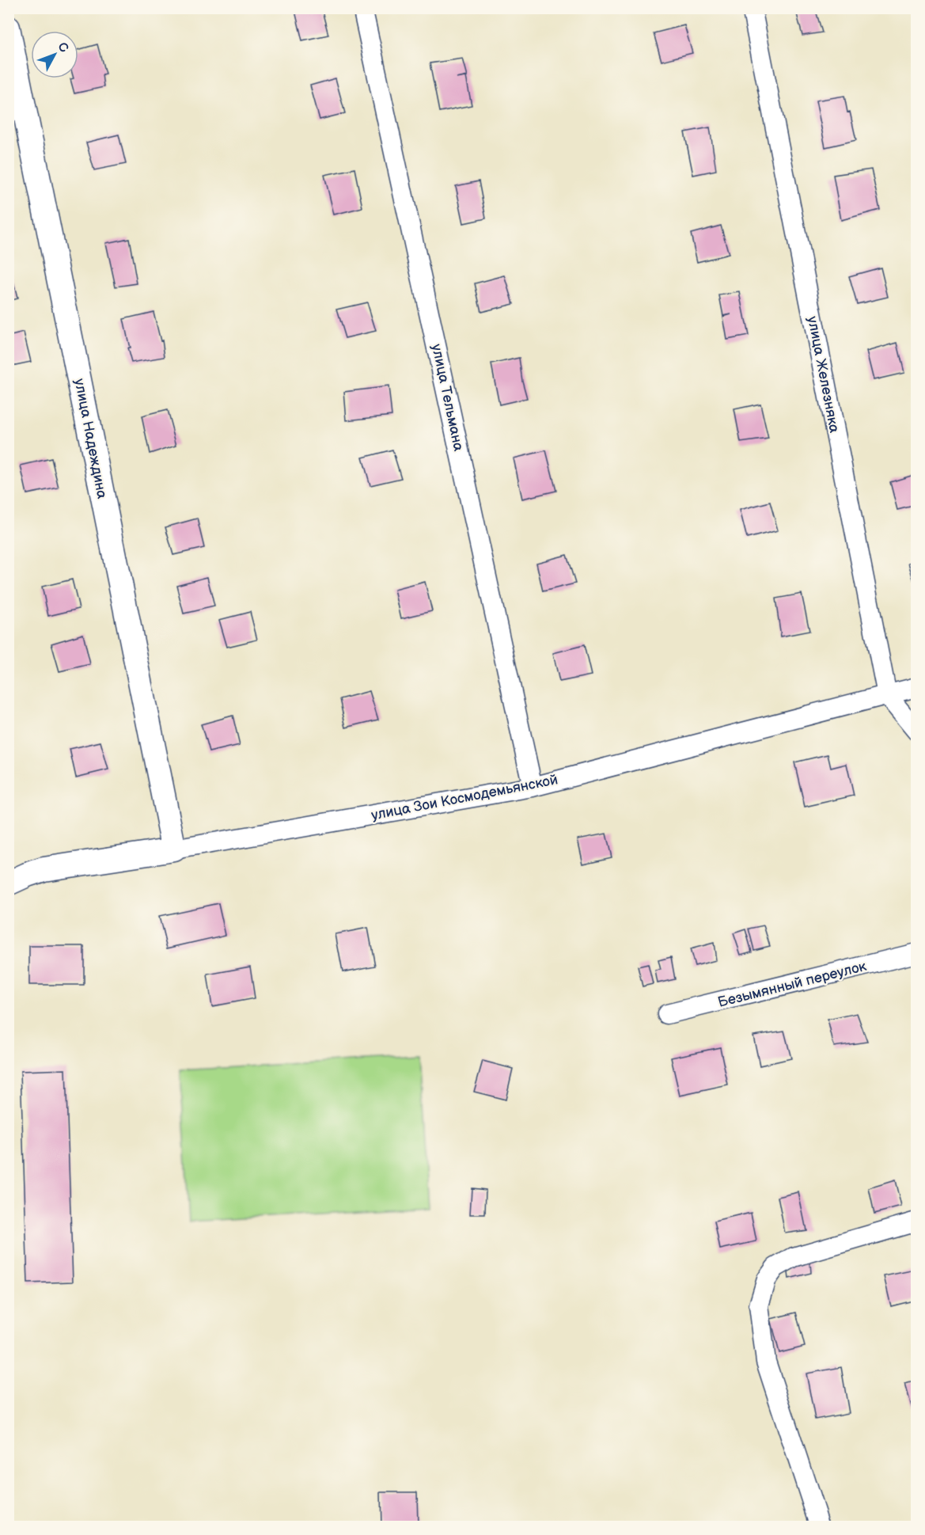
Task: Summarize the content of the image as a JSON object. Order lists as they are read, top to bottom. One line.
{"streets":{"street":["улица Железняка","улица Тельмана","улица Надеждина","улица Зои Космодемьянской","Безымянный переулок"]},"crossings":[["улица Железняка","улица Зои Космодемьянской"],["улица Тельмана","улица Зои Космодемьянской"],["улица Надеждина","улица Зои Космодемьянской"]],"north":"top right"}
